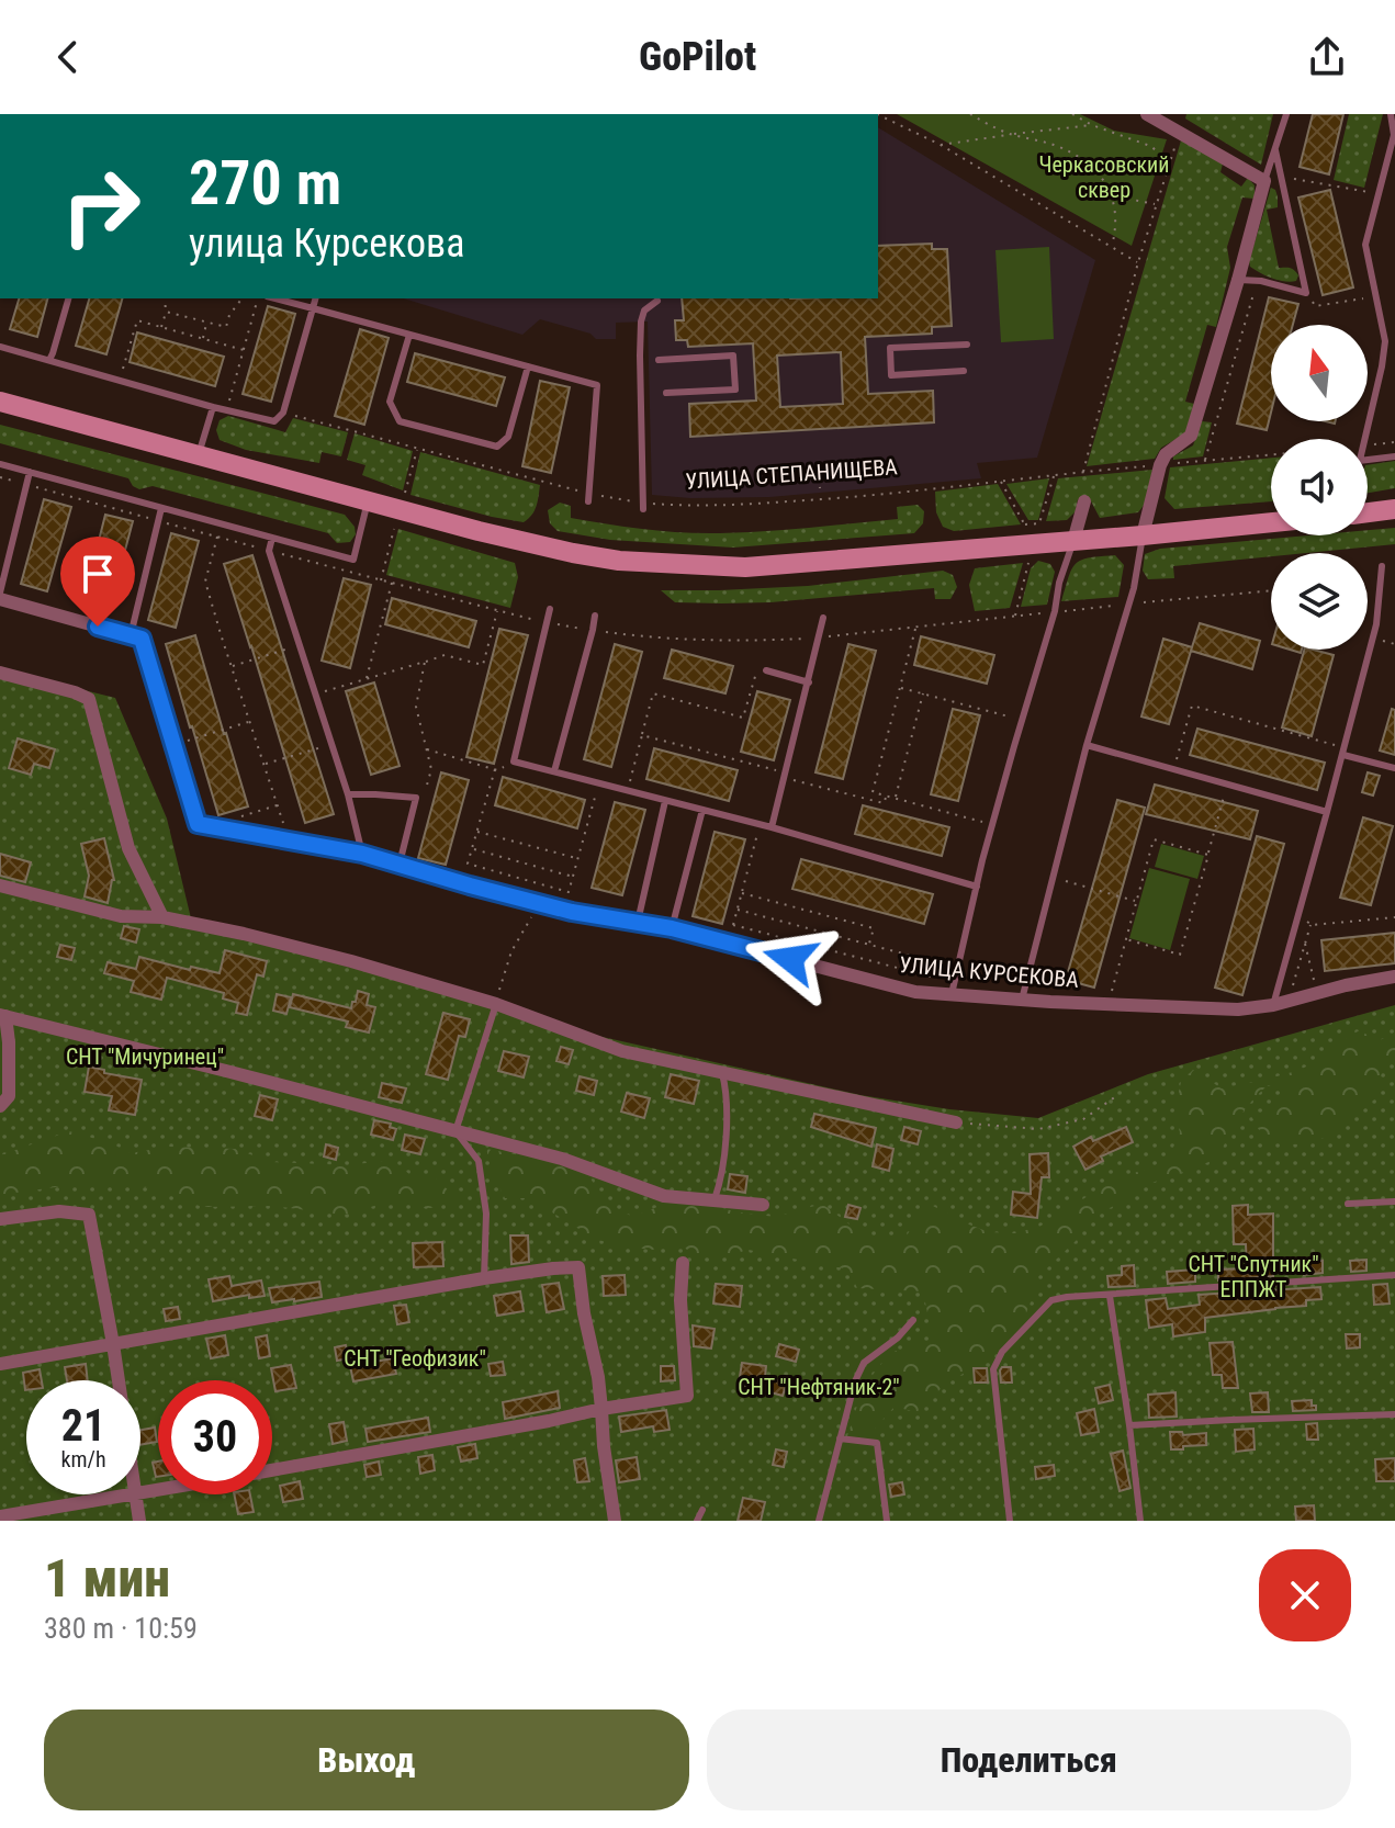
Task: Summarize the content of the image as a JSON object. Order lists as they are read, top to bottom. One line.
{"streets":{"street":["УЛИЦА КУРСЕКОВА"],"path":["УЛИЦА СТЕПАНИЩЕВА"]},"parks":["Черкасовский сквер","СНТ \"Мичуринец\"","СНТ \"Спутник\" ЕППЖТ","СНТ \"Геофизик\"","СНТ \"Нефтяник-2\""],"north":"top","page":{"header":"GoPilot","turn":["270 m","улица Курсекова"],"speed":"21 km/h","limit":"30","heading":["1 мин","380 m · 10:59"],"buttons":["Выход","Поделиться"]}}
